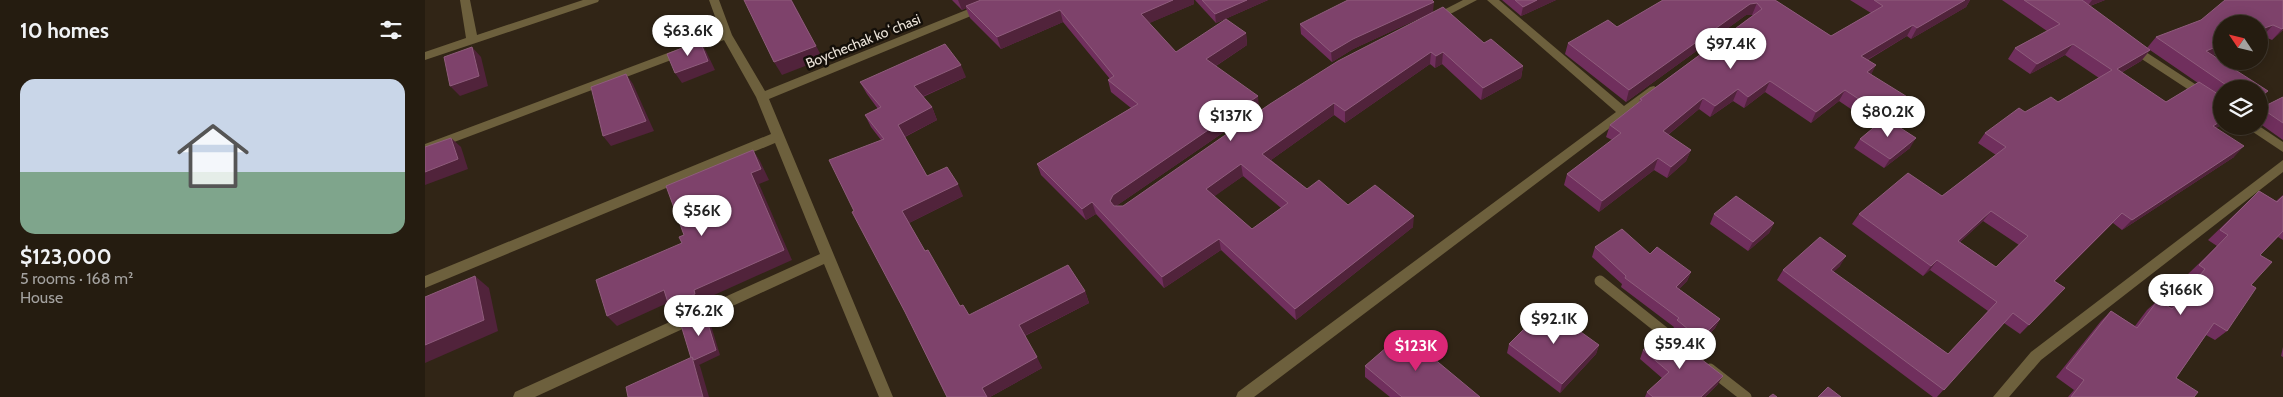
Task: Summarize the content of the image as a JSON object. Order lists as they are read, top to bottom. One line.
{"streets":{"street":["Boychechak koʻchasi"]},"north":"top left","page":{"heading":"10 homes","price":["$63.6K","$97.4K","$80.2K","$137K","$56K","$166K","$76.2K","$92.1K","$59.4K","$123K"],"list":[{"name":"$123,000","note":"5 rooms · 168 m² · House"}]}}
